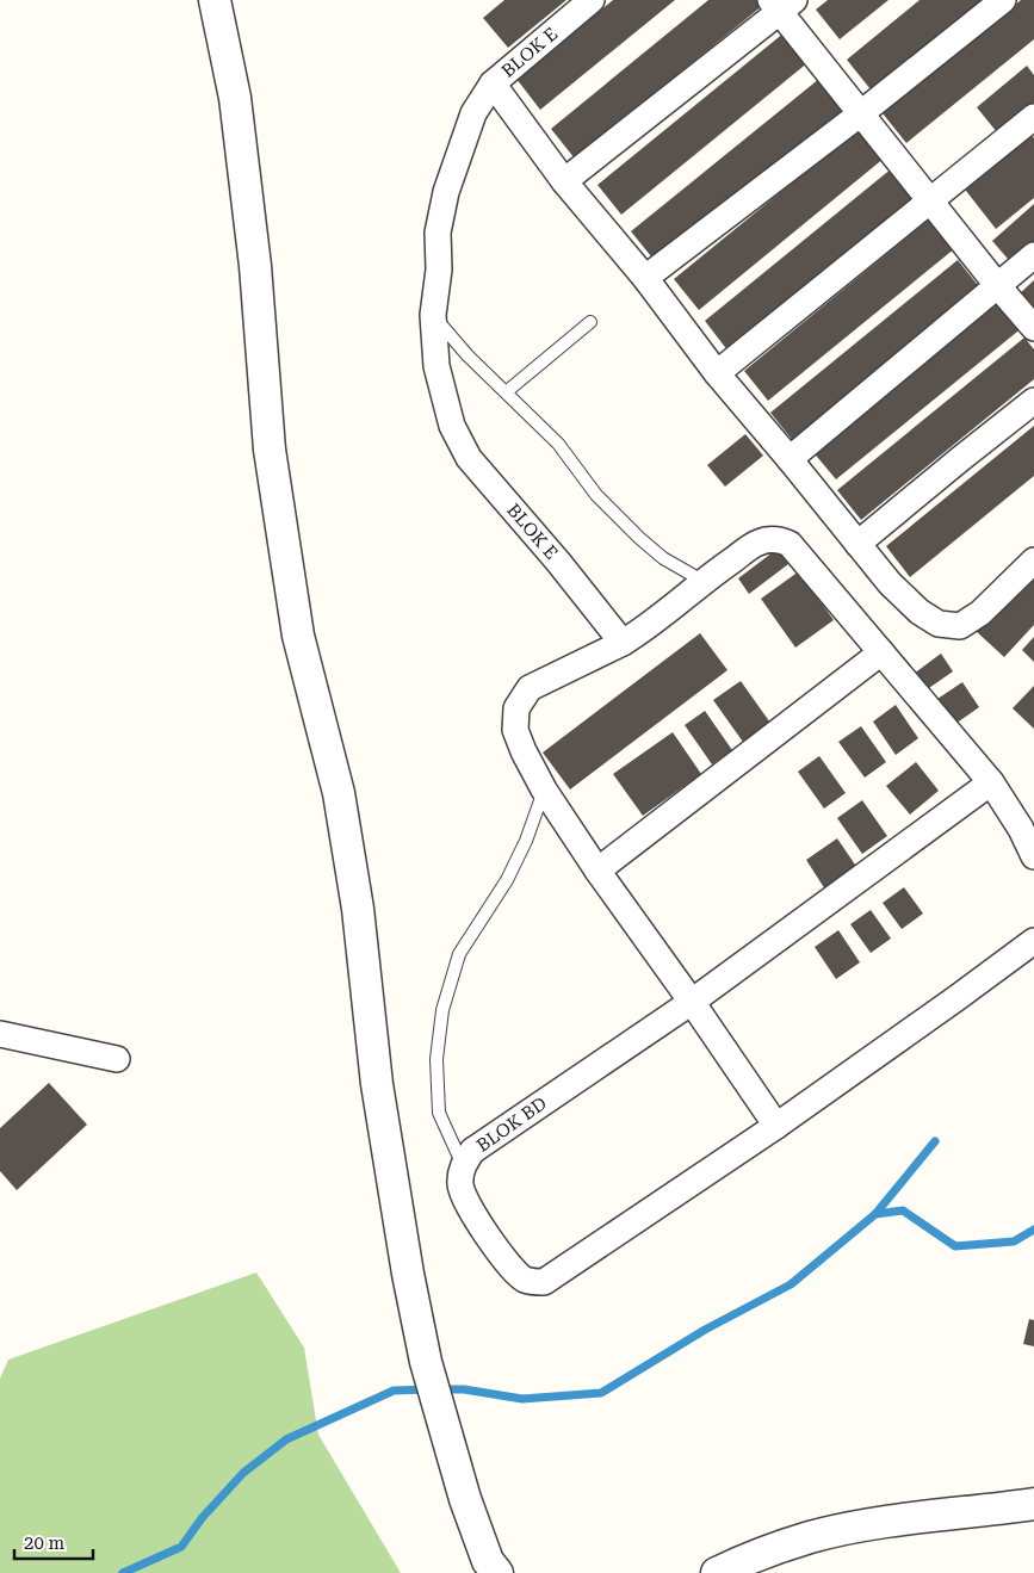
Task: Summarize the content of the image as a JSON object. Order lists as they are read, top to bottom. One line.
{"streets":{"street":["BLOK E","BLOK BD"]},"scale_bar":"20 m"}
